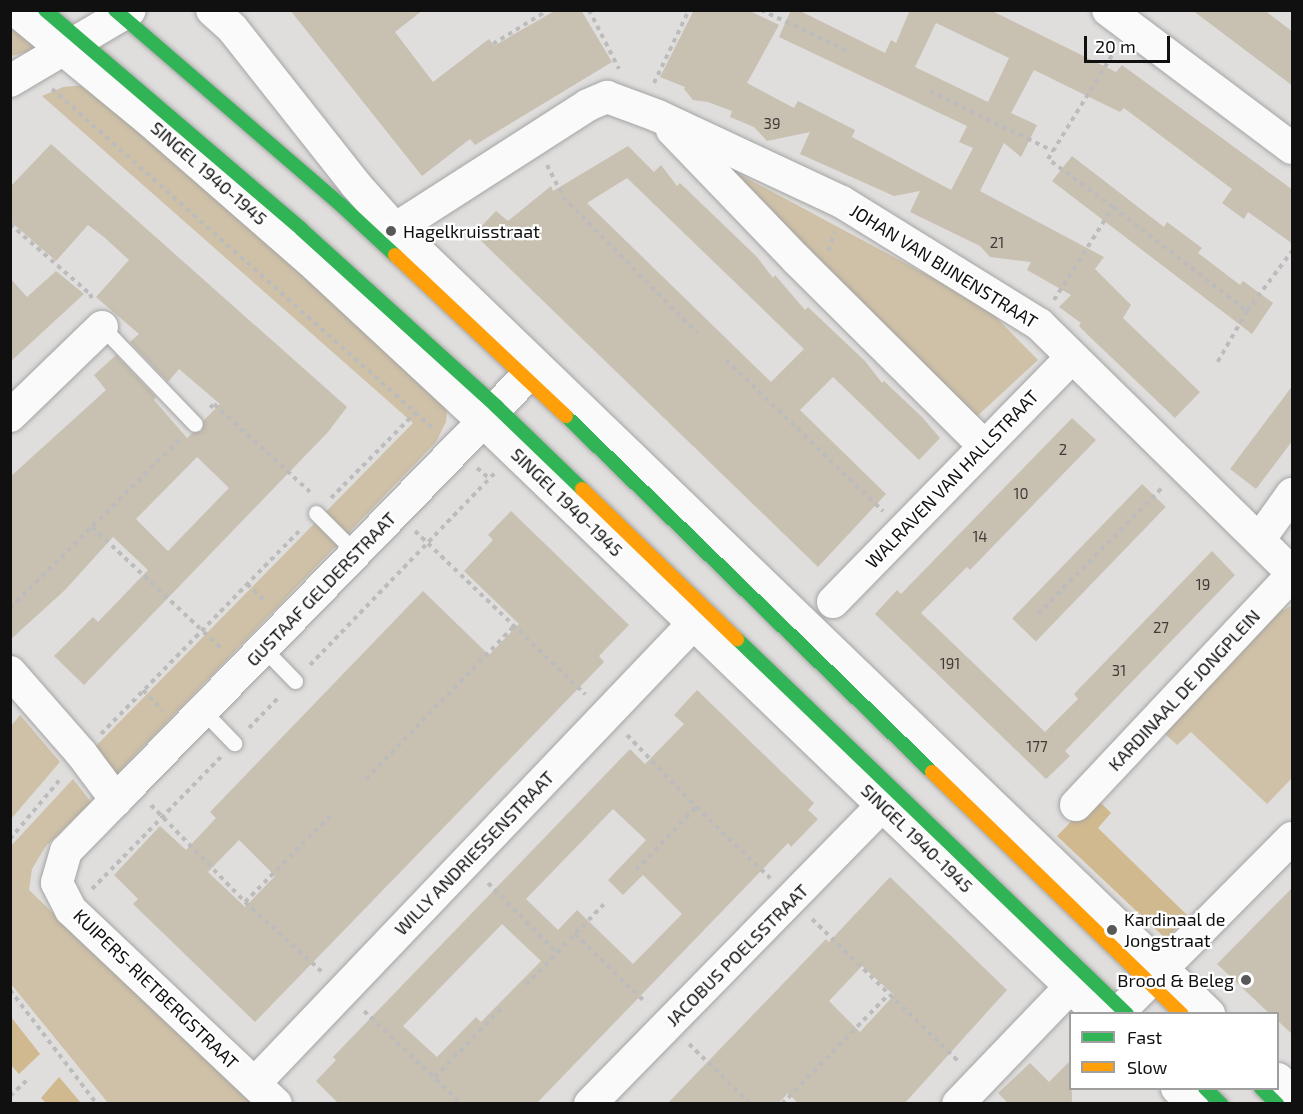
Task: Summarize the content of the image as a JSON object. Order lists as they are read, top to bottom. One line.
{"streets":{"main road":["SINGEL 1940-1945"],"street":["JOHAN VAN BIJNENSTRAAT","WALRAVEN VAN HALLSTRAAT","GUSTAAF GELDERSTRAAT","KARDINAAL DE JONGPLEIN","WILLY ANDRIESSENSTRAAT","JACOBUS POELSSTRAAT","KUIPERS-RIETBERGSTRAAT"]},"crossings":[["SINGEL 1940-1945","GUSTAAF GELDERSTRAAT"],["SINGEL 1940-1945","WILLY ANDRIESSENSTRAAT"],["SINGEL 1940-1945","JACOBUS POELSSTRAAT"],["JOHAN VAN BIJNENSTRAAT","WALRAVEN VAN HALLSTRAAT"],["JOHAN VAN BIJNENSTRAAT","KARDINAAL DE JONGPLEIN"],["GUSTAAF GELDERSTRAAT","KUIPERS-RIETBERGSTRAAT"],["WILLY ANDRIESSENSTRAAT","KUIPERS-RIETBERGSTRAAT"]],"places":["Hagelkruisstraat","Kardinaal de Jongstraat","Brood & Beleg"],"house_numbers":["39","21","2","10","14","19","27","191","31","177"],"legend":["Fast","Slow"],"scale_bar":"20 m"}
